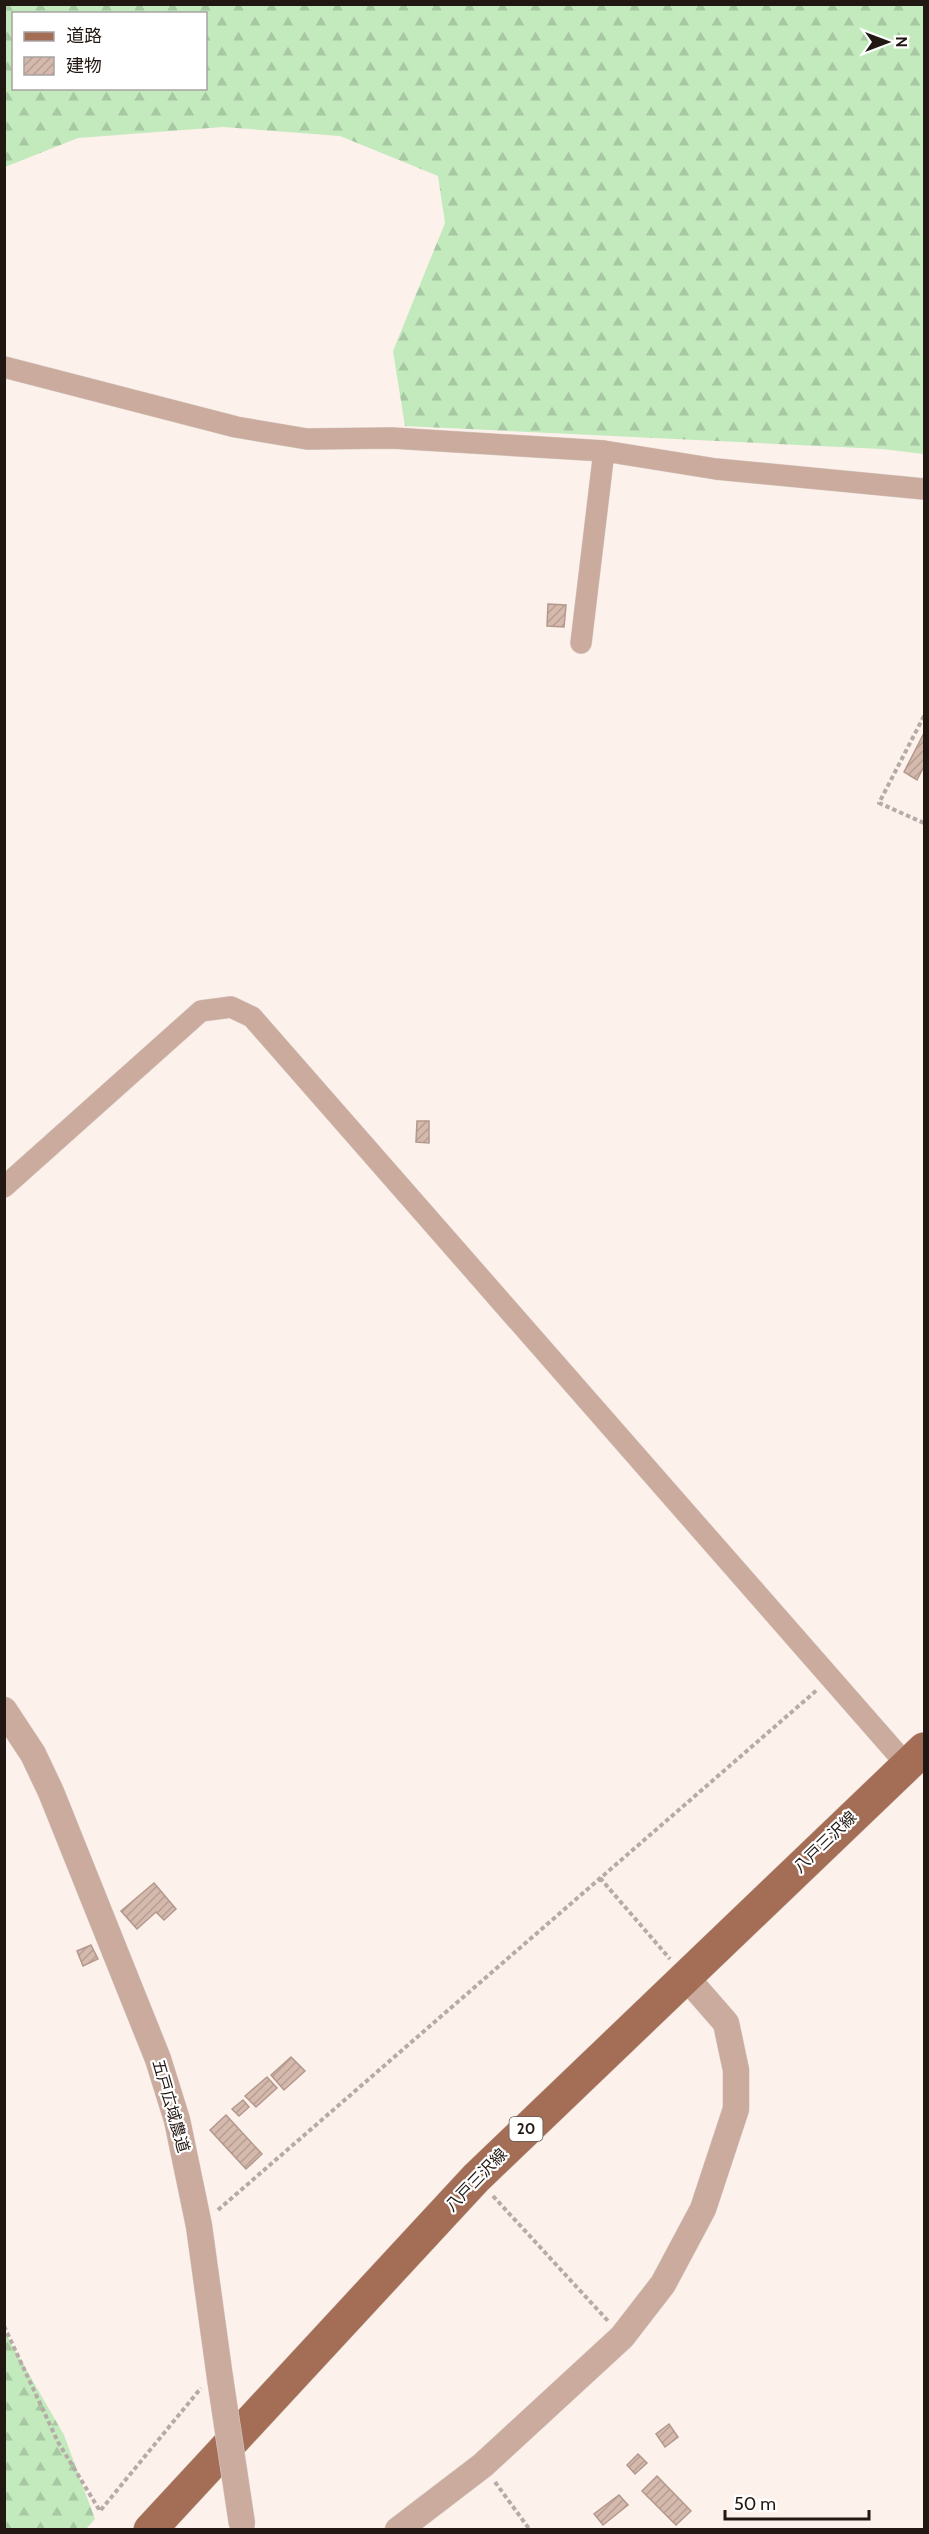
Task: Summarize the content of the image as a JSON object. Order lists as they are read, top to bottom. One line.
{"streets":{"main road":["八戸三沢線","20"],"street":["五戸広域農道"]},"legend":["道路","建物"],"scale_bar":"50 m","north":"right"}
